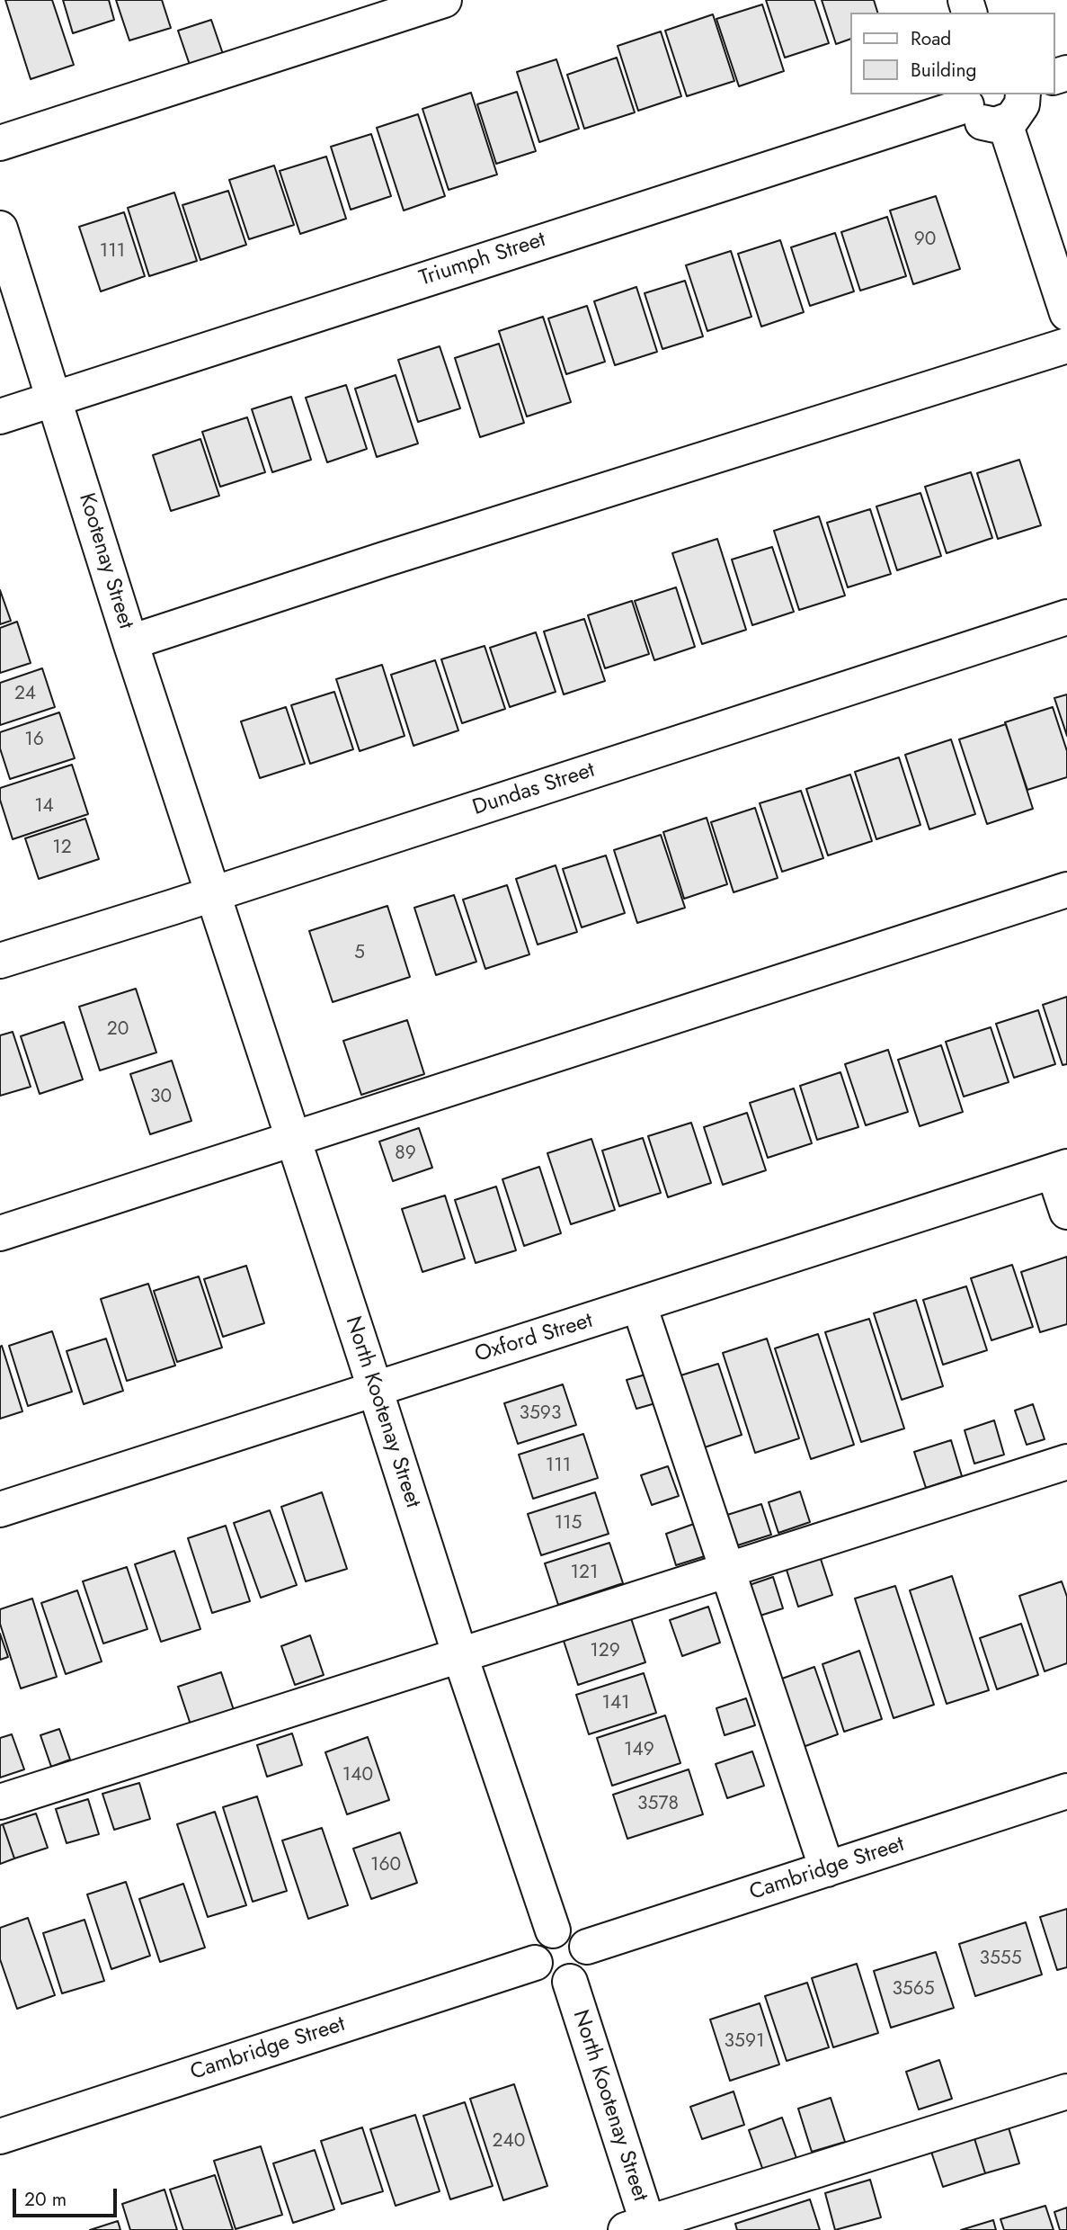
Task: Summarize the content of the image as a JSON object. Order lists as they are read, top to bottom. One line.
{"streets":{"street":["Triumph Street","Kootenay Street","Dundas Street","Oxford Street","North Kootenay Street","Cambridge Street"]},"crossings":[["Triumph Street","Kootenay Street"],["Kootenay Street","Dundas Street"],["Kootenay Street","North Kootenay Street"],["Dundas Street","North Kootenay Street"],["Oxford Street","North Kootenay Street"],["North Kootenay Street","Cambridge Street"]],"house_numbers":["90","111","24","16","14","12","5","20","30","89","3593","111","115","121","129","141","149","140","3578","160","3555","3565","3591","240"],"legend":["Road","Building"],"scale_bar":"20 m"}
